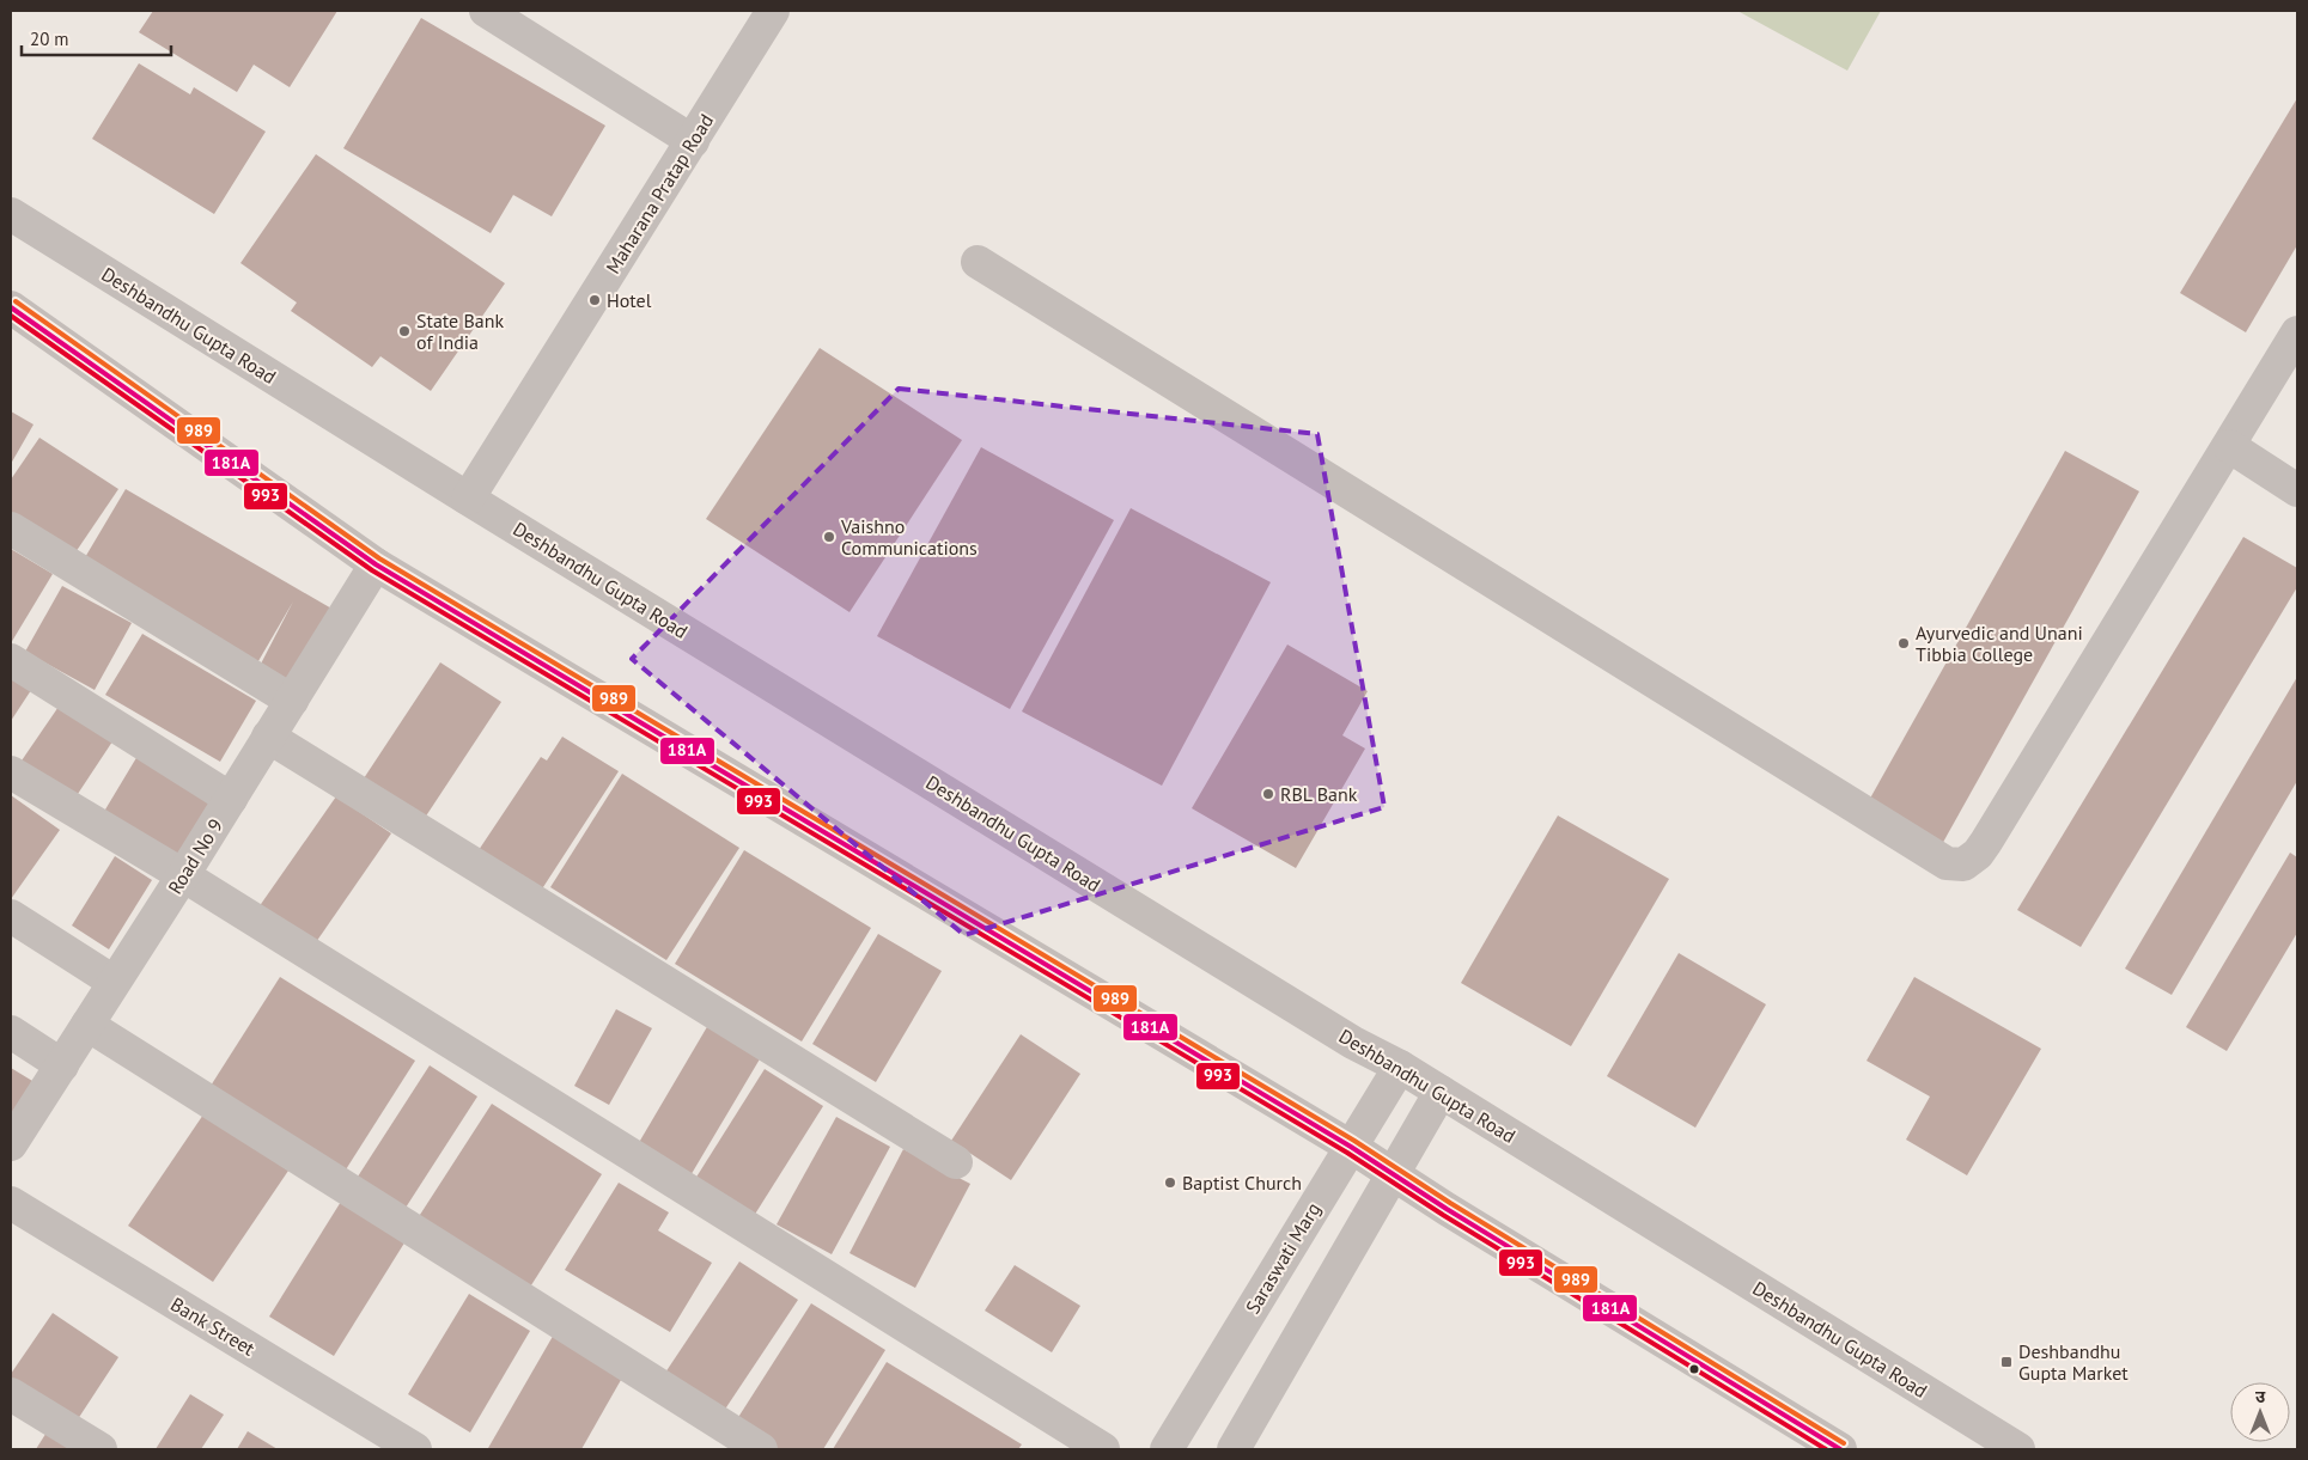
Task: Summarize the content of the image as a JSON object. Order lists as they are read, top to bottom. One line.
{"streets":{"street":["Maharana Pratap Road","Deshbandhu Gupta Road","Road No 9","Saraswati Marg","Bank Street"]},"crossings":[["Maharana Pratap Road","Deshbandhu Gupta Road"],["Deshbandhu Gupta Road","Saraswati Marg"]],"places":{"other":["Hotel","State Bank of India","Vaishno Communications","Ayurvedic and Unani Tibbia College","RBL Bank","Baptist Church"],"transit":["Deshbandhu Gupta Market"]},"lines":["transit line 989","transit line 181A","transit line 993"],"scale_bar":"20 m","north":"top"}
